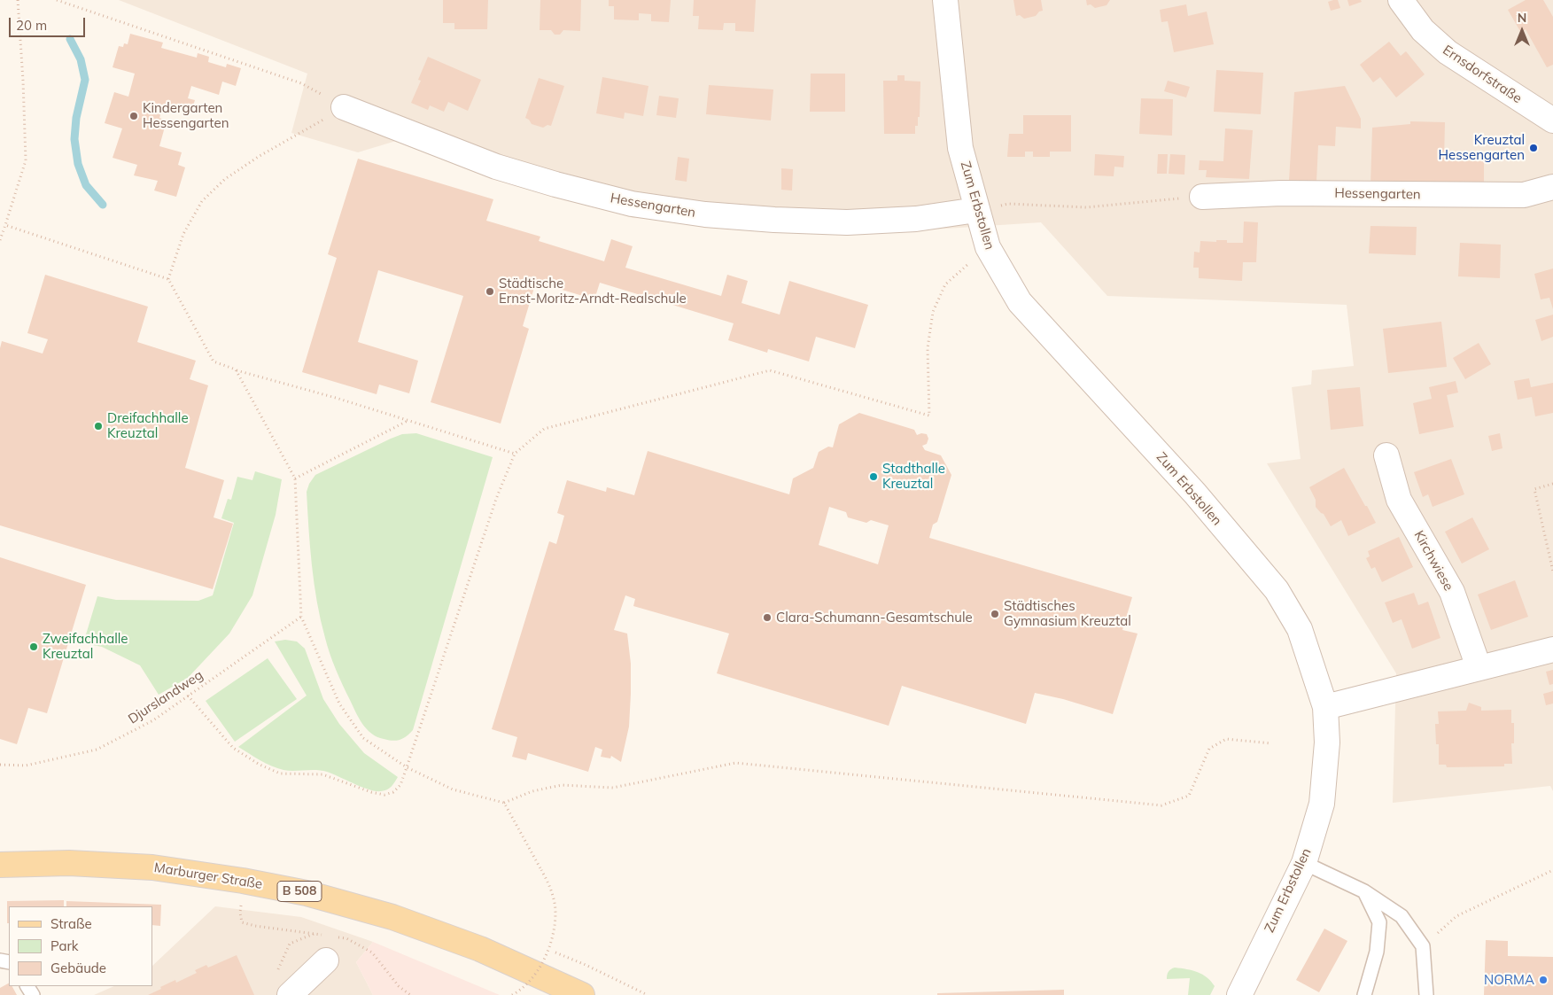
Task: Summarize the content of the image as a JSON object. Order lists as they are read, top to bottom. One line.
{"streets":{"main road":["Marburger Straße","B 508"],"street":["Ernsdorfstraße","Hessengarten","Zum Erbstollen","Kirchwiese"],"path":["Djurslandweg"]},"crossings":[["Hessengarten","Zum Erbstollen"]],"places":["Kindergarten Hessengarten","Kreuztal Hessengarten","Städtische Ernst-Moritz-Arndt-Realschule","Dreifachhalle Kreuztal","Stadthalle Kreuztal","Städtisches Gymnasium Kreuztal","Clara-Schumann-Gesamtschule","Zweifachhalle Kreuztal","NORMA"],"legend":["Straße","Park","Gebäude"],"scale_bar":"20 m","north":"top"}
